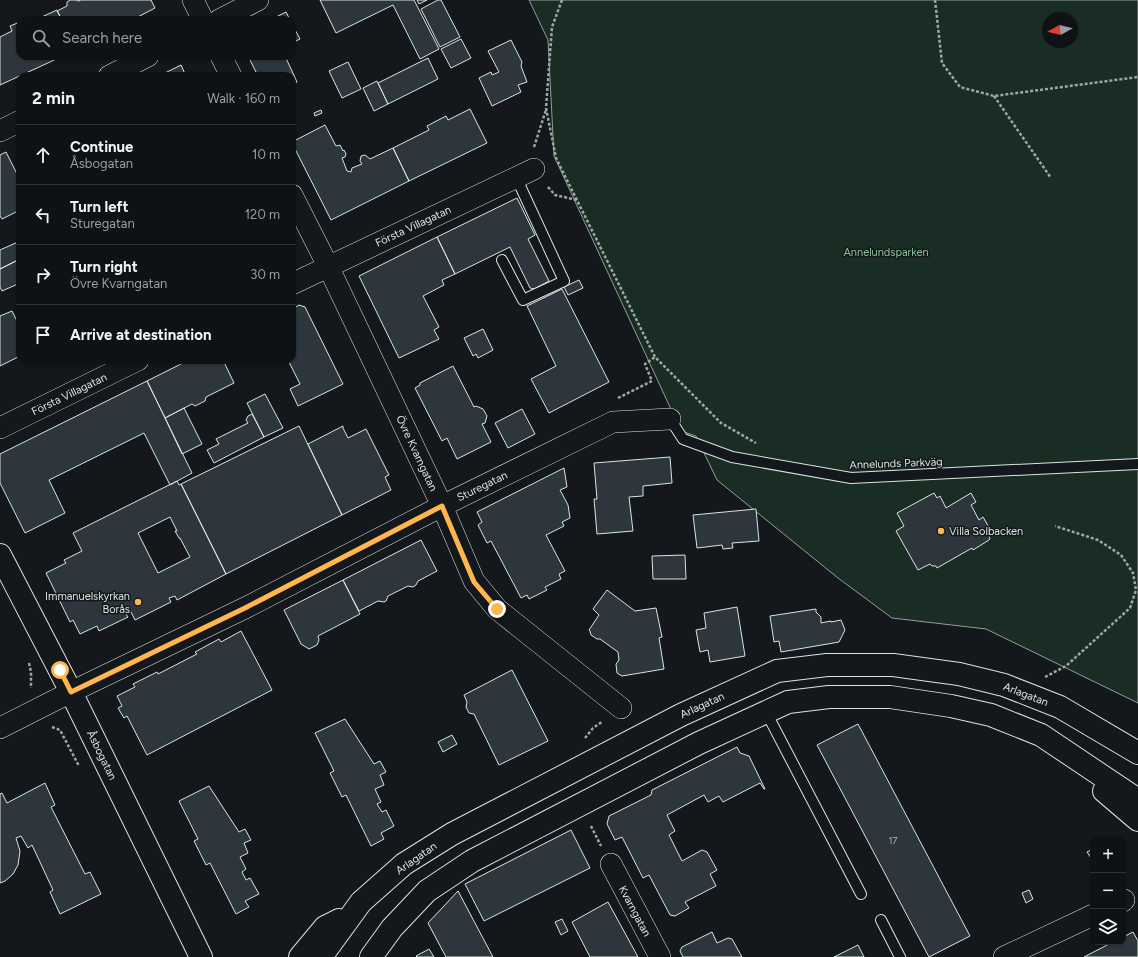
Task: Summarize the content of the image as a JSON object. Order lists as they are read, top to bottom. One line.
{"streets":{"main road":["Arlagatan","Åsbogatan"],"street":["Första Villagatan","Övre Kvarngatan","Sturegatan","Kvarngatan"],"lane":["Annelunds Parkväg"]},"crossings":[["Första Villagatan","Övre Kvarngatan"],["Övre Kvarngatan","Sturegatan"],["Annelunds Parkväg","Sturegatan"],["Sturegatan","Åsbogatan"]],"parks":["Annelundsparken"],"places":["Villa Solbacken","Immanuelskyrkan Borås"],"house_numbers":["17"],"north":"left","page":{"search":"Search here","heading":["2 min","Walk · 160 m"],"list":[["Continue","Åsbogatan","10 m"],["Turn left","Sturegatan","120 m"],["Turn right","Övre Kvarngatan","30 m"],"Arrive at destination"],"map_buttons":["+","−"]}}
